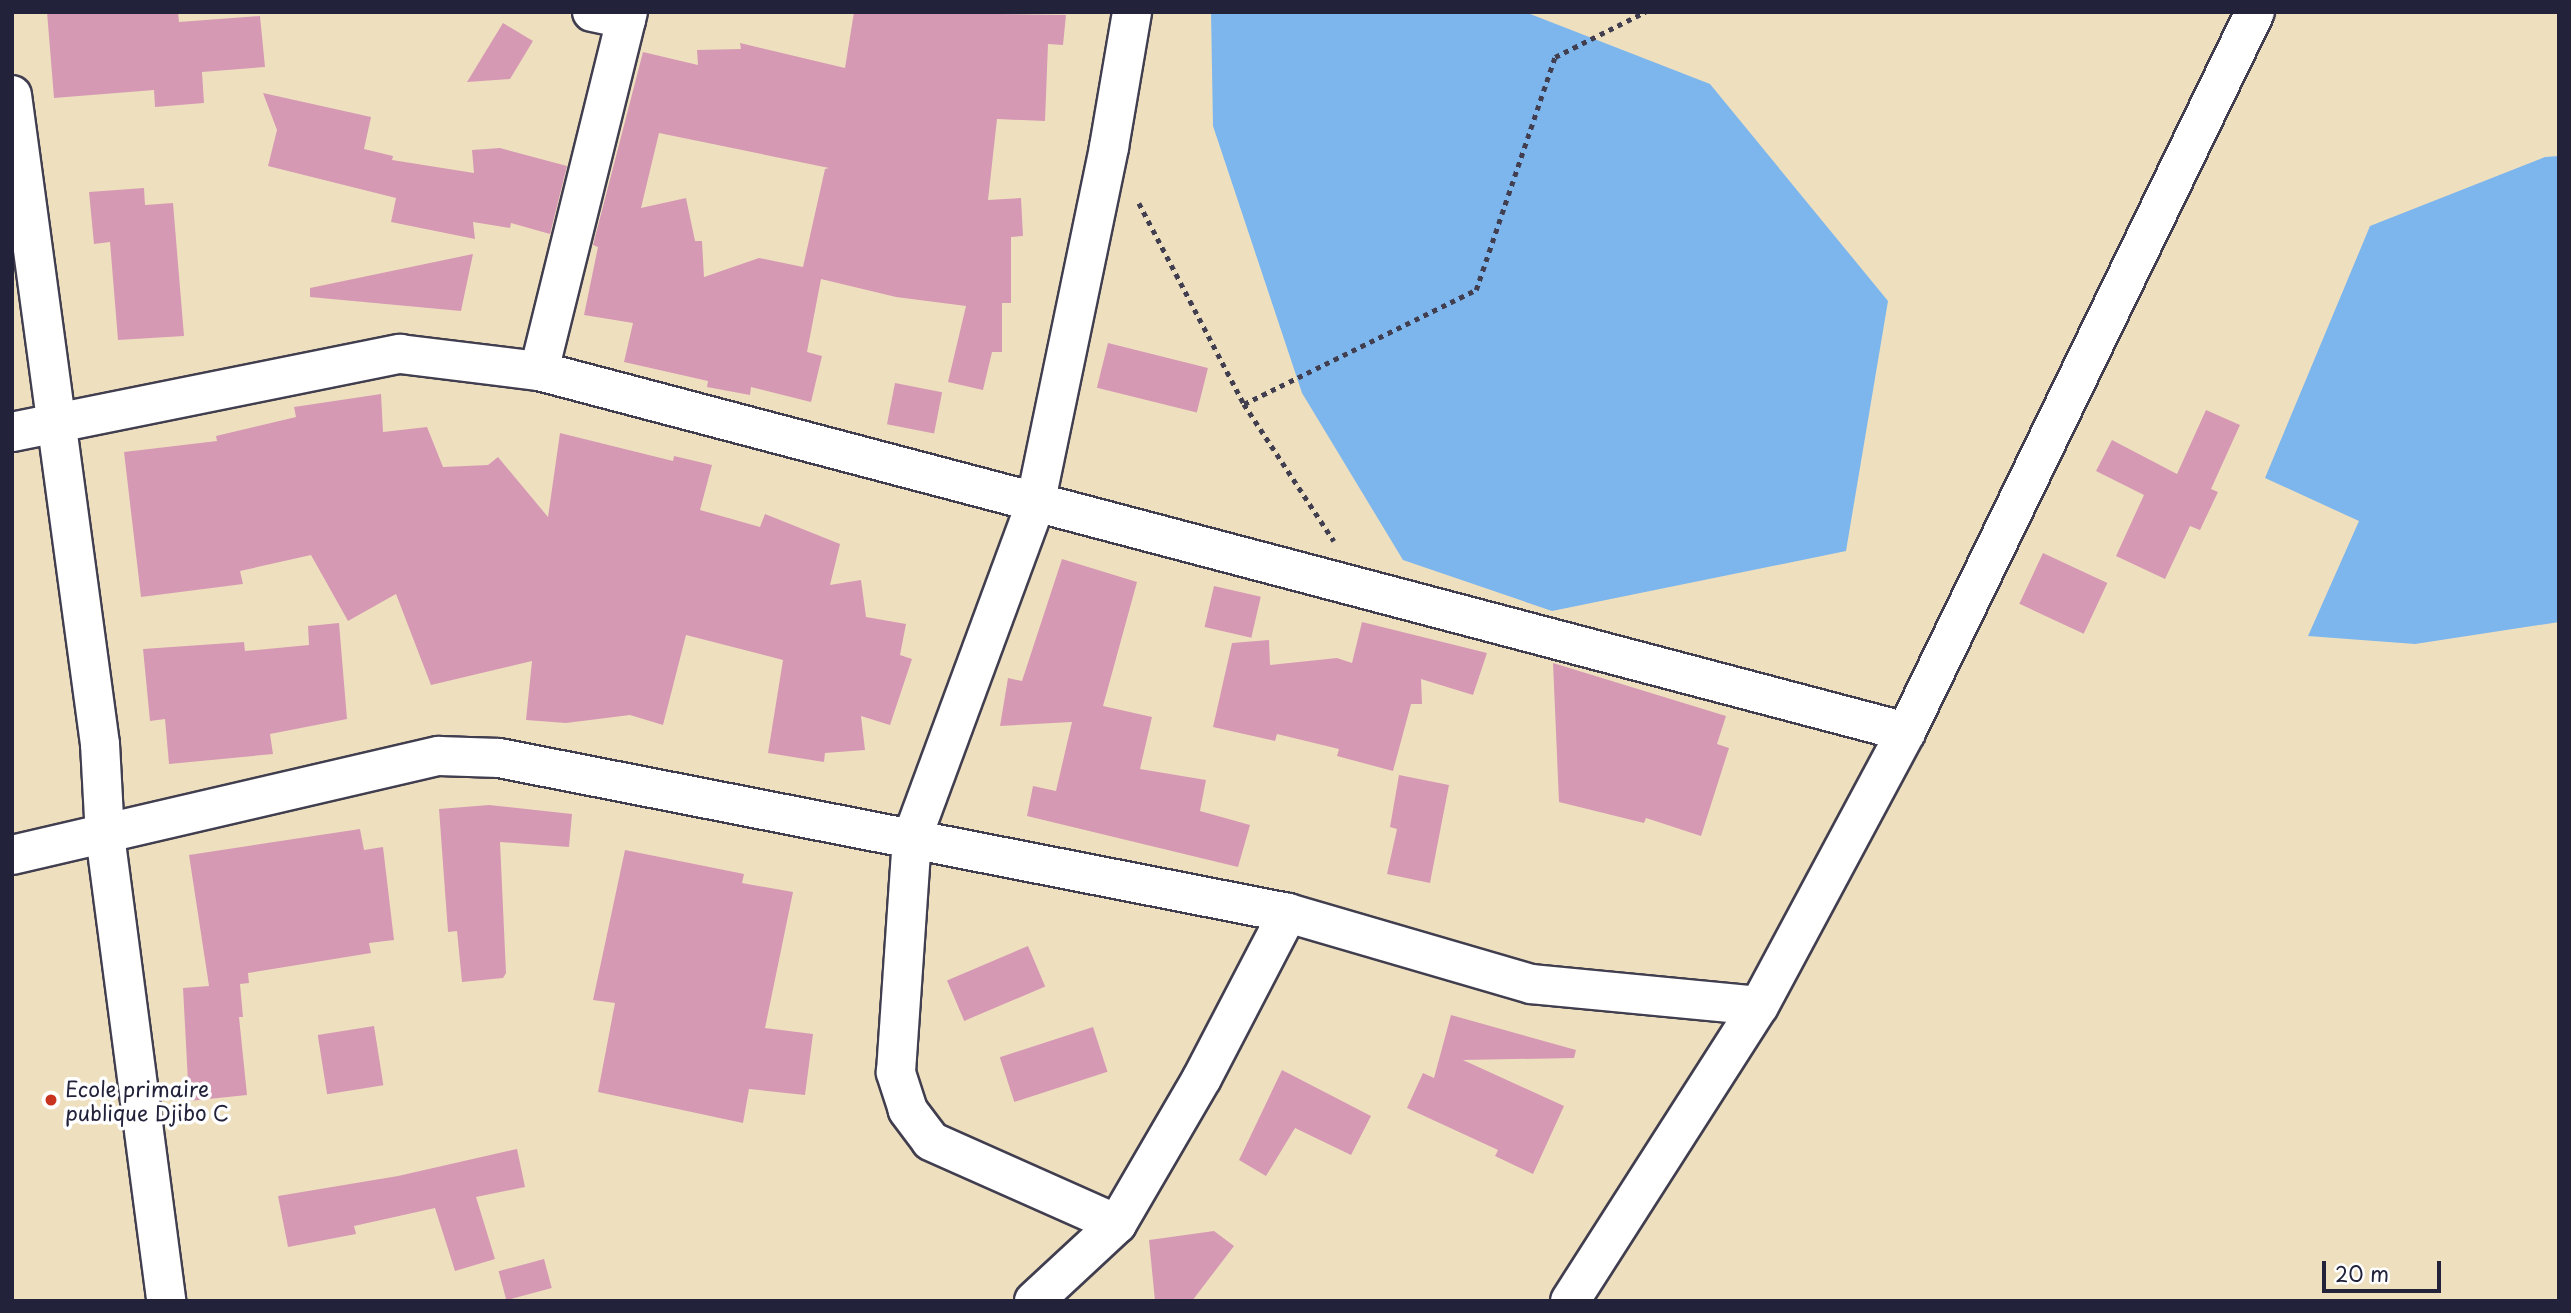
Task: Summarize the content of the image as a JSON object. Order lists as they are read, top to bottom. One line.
{"places":["Ecole primaire publique Djibo C"],"scale_bar":"20 m"}
